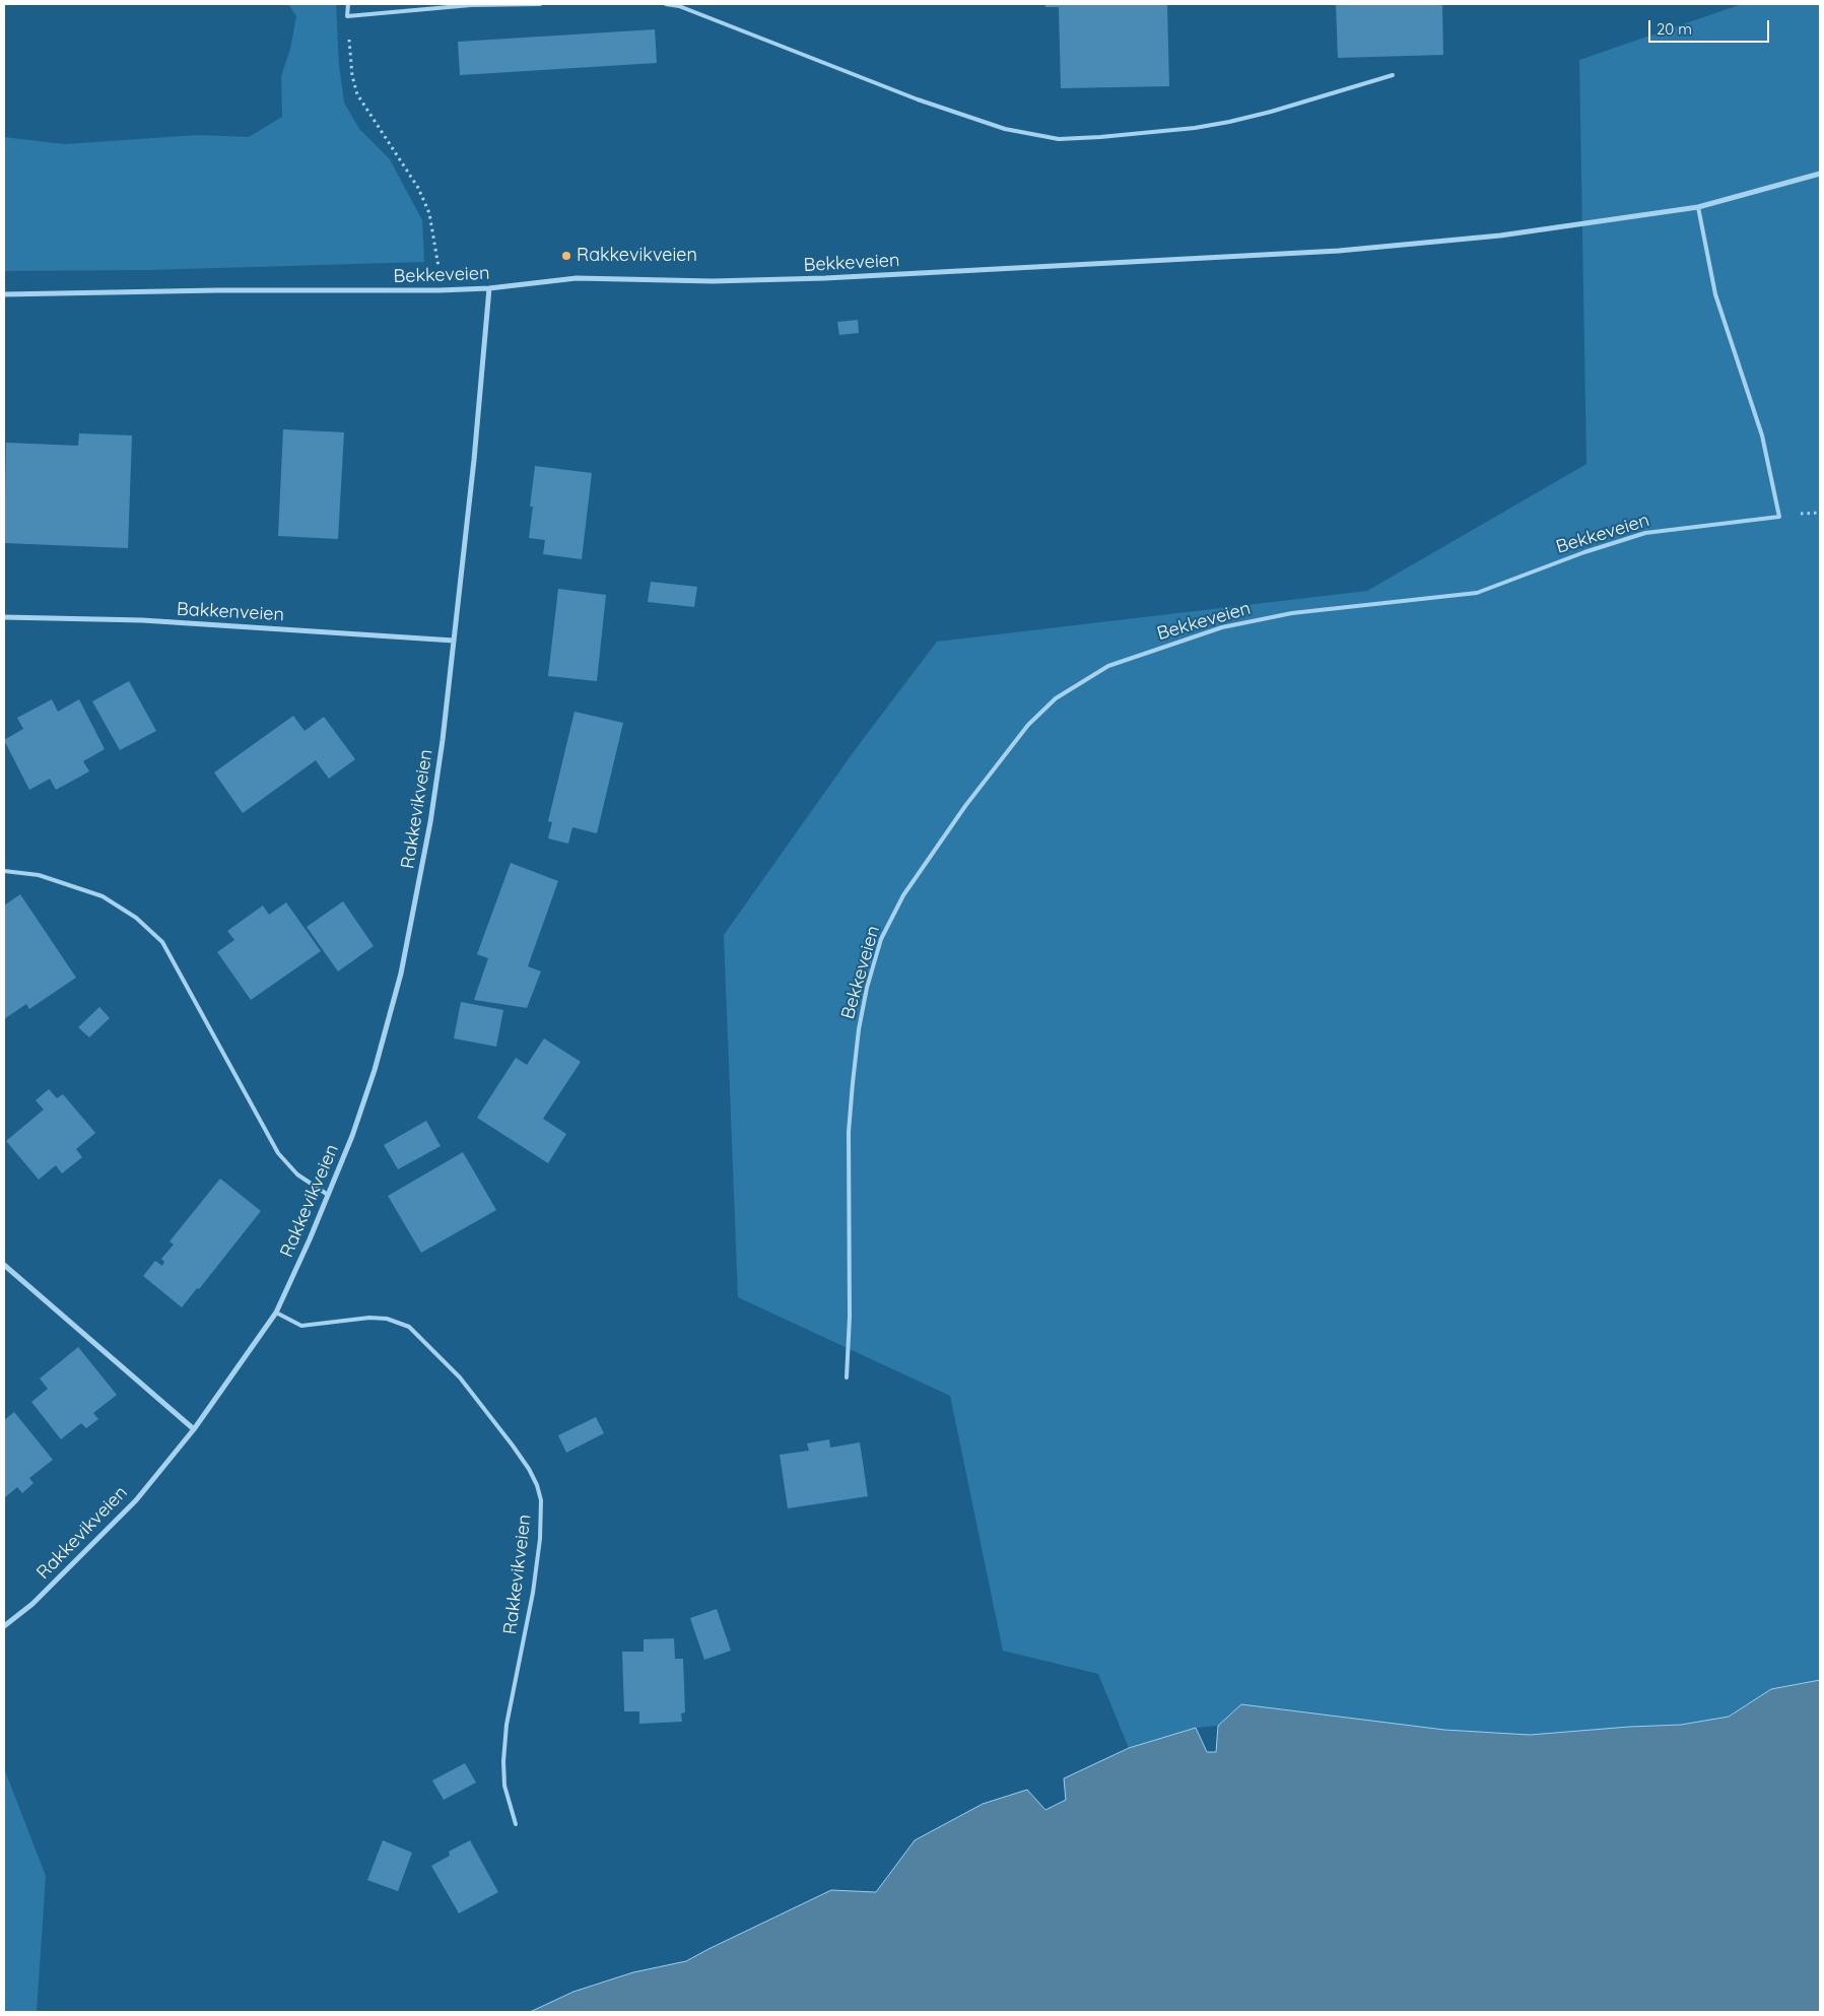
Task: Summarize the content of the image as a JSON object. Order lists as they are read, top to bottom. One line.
{"streets":{"street":["Bekkeveien","Bakkenveien","Rakkevikveien"]},"crossings":[["Bekkeveien","Rakkevikveien"],["Bakkenveien","Rakkevikveien"]],"places":["Rakkevikveien"],"scale_bar":"20 m"}
